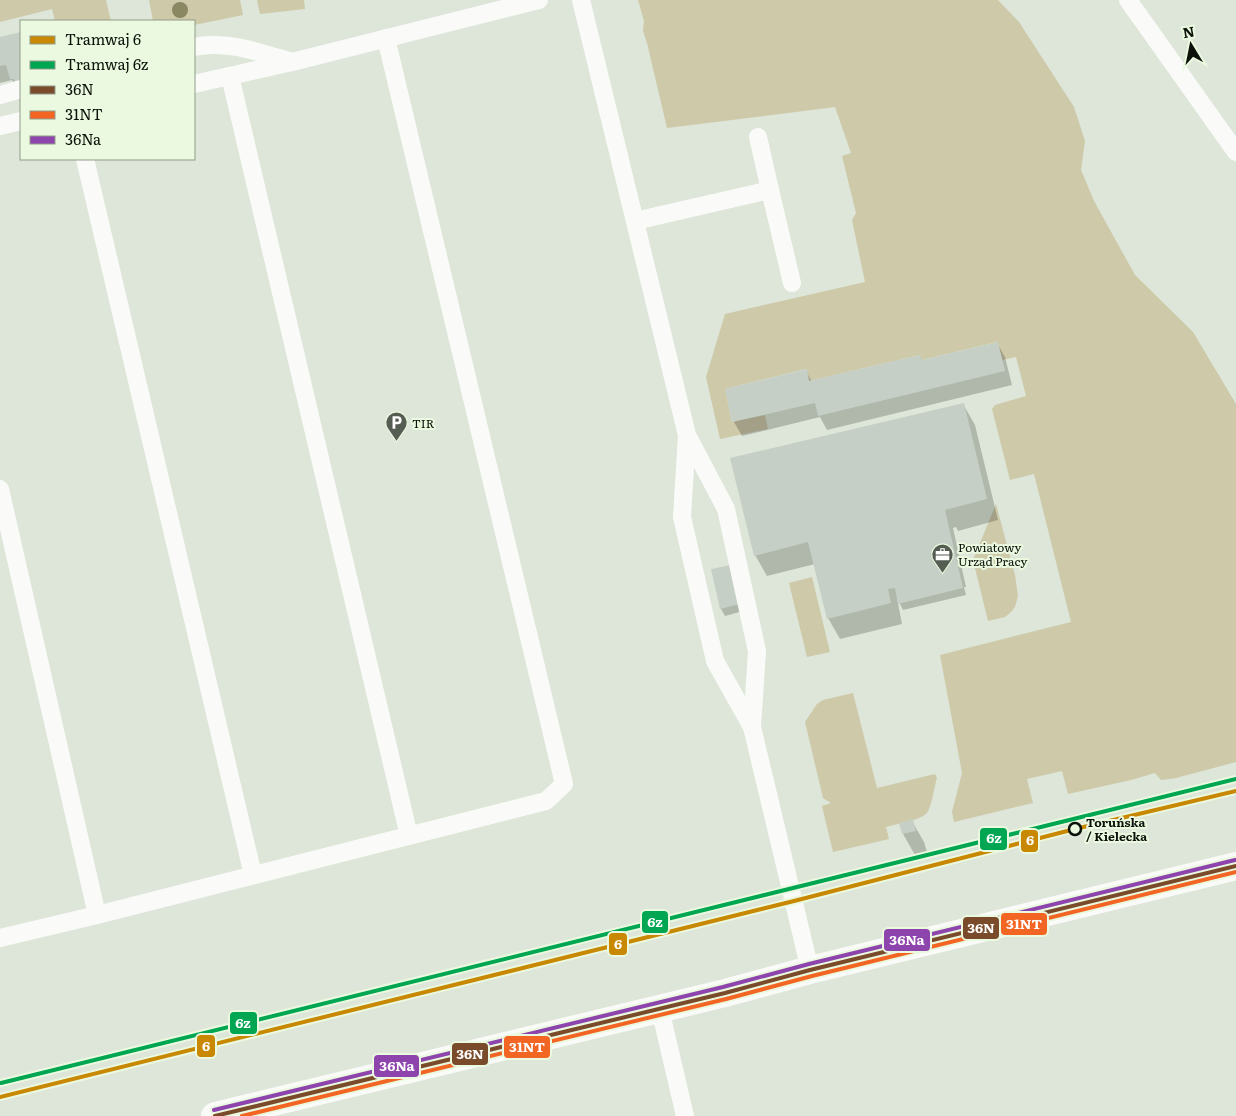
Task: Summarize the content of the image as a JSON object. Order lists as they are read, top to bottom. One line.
{"places":{"parking":["TIR"],"office":["Powiatowy Urząd Pracy"],"other":["Toruńska / Kielecka"]},"lines":["tram line 6z","tram line 6","transit line 36Na","transit line 36N","transit line 31NT"],"legend":["Tramwaj 6","Tramwaj 6z","36N","31NT","36Na"],"north":"top"}
